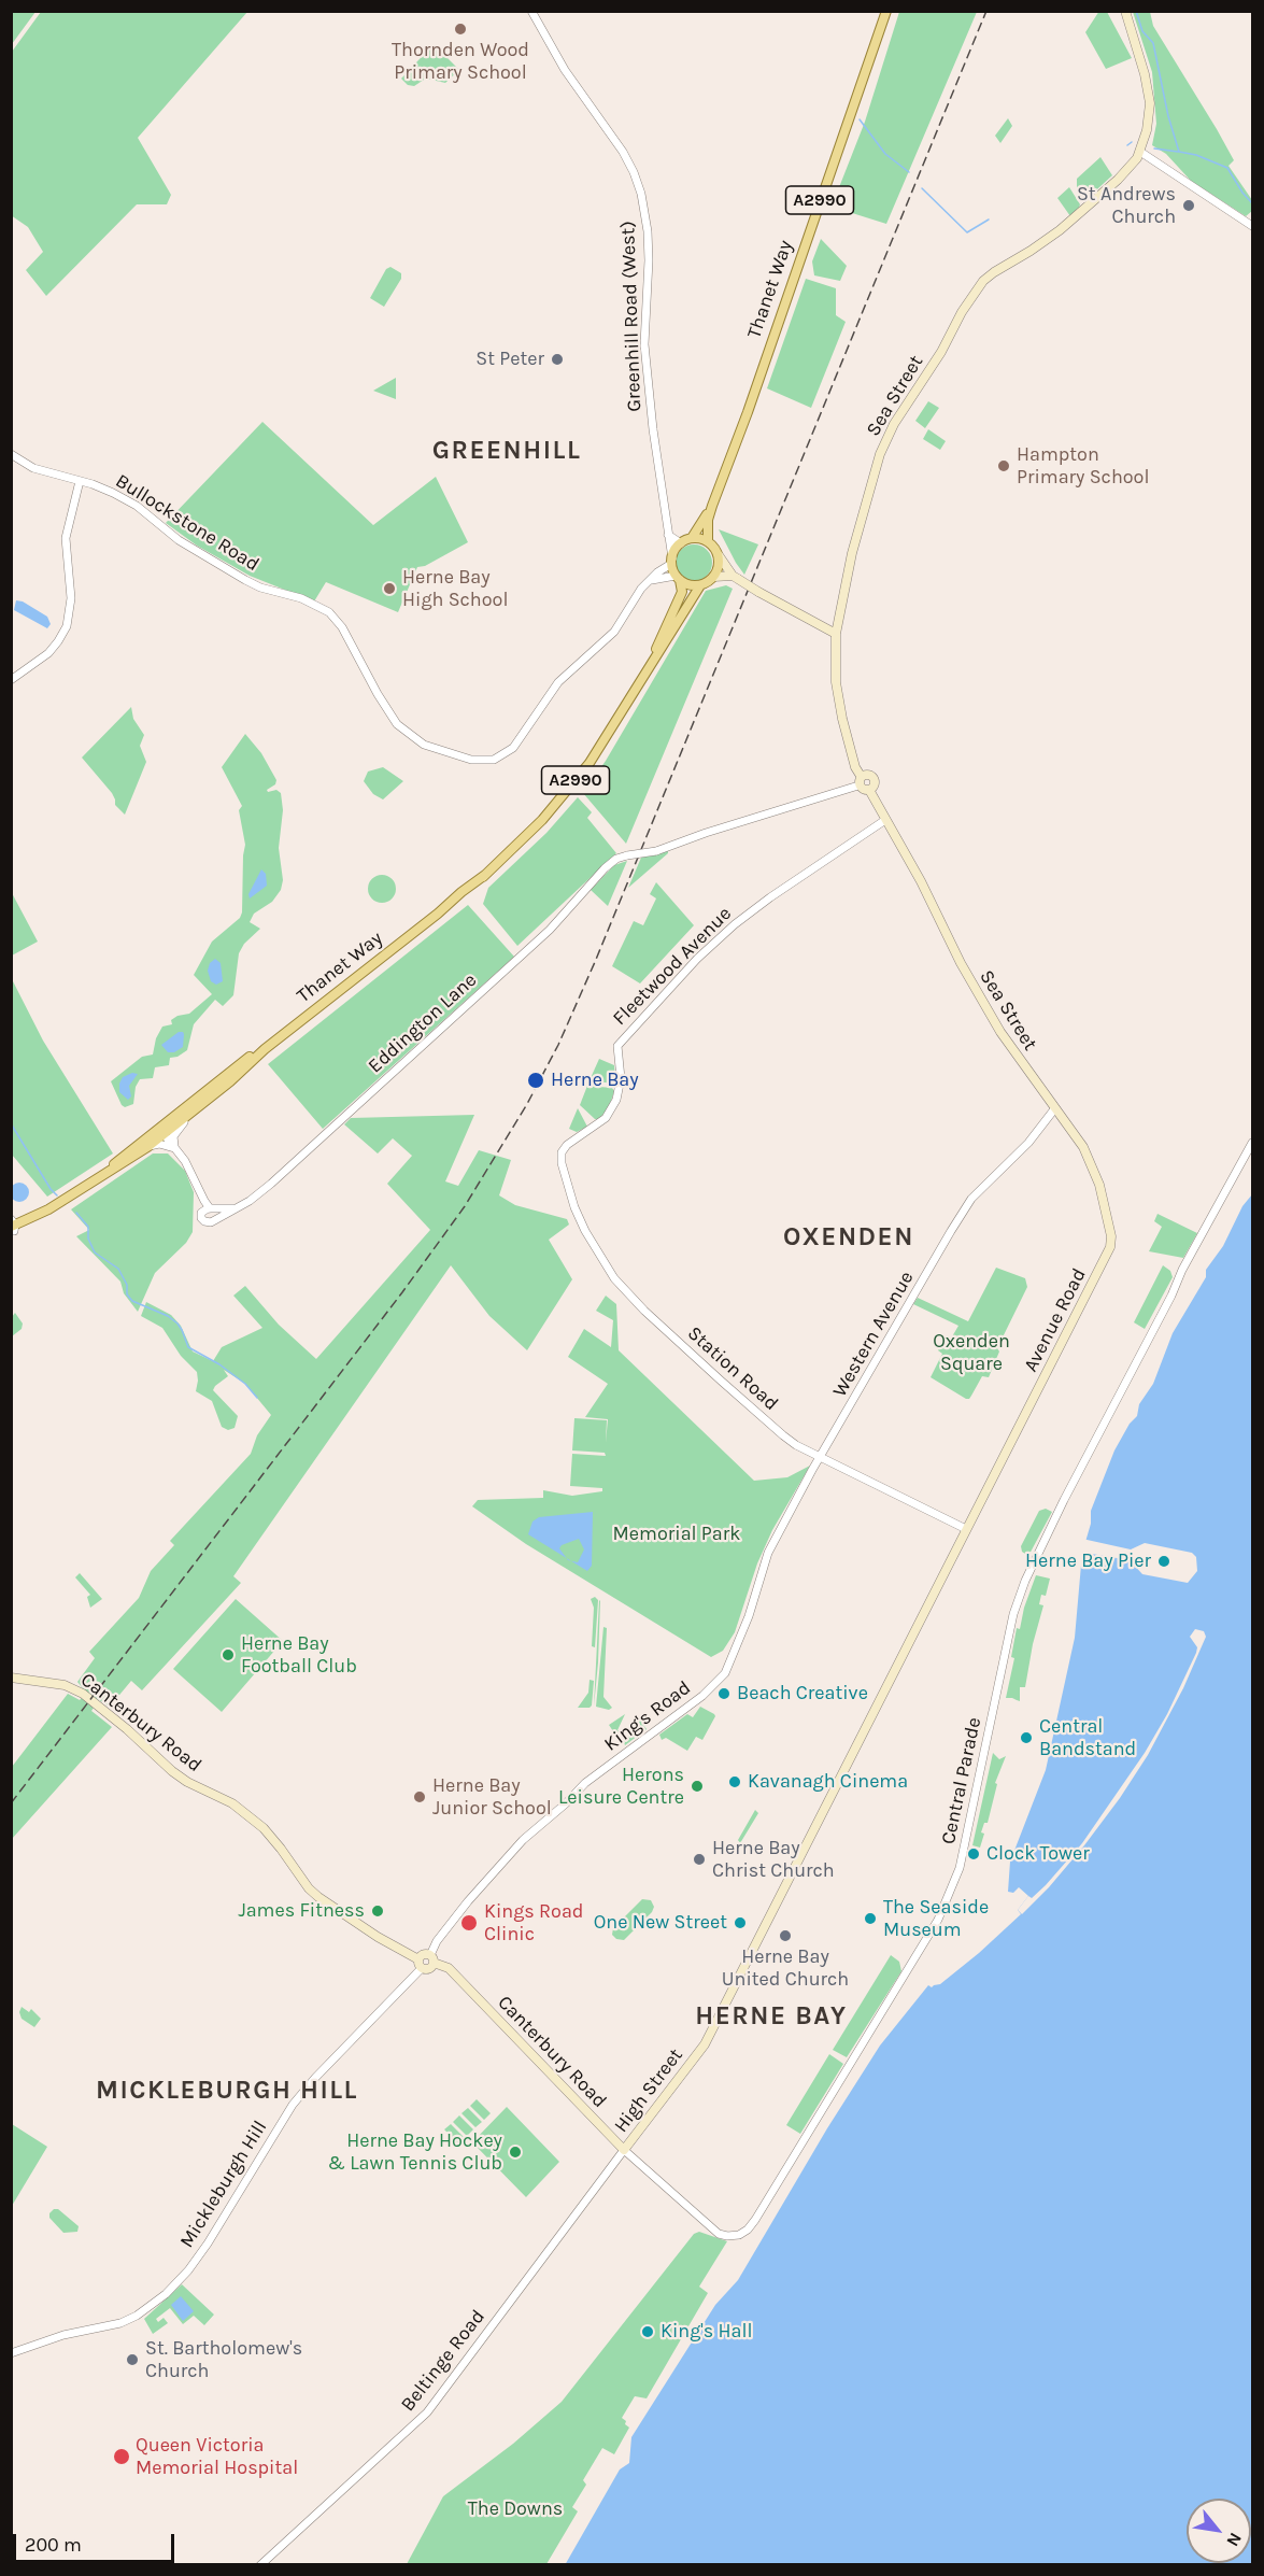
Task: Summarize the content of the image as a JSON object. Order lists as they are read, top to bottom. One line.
{"streets":{"main road":["A2990","Thanet Way","Sea Street","Avenue Road","Canterbury Road","High Street"],"street":["Greenhill Road (West)","Bullockstone Road","Fleetwood Avenue","Eddington Lane","Western Avenue","Station Road","King's Road","Central Parade","Mickleburgh Hill","Beltinge Road"]},"crossings":[["A2990","Thanet Way"],["A2990","Greenhill Road (West)"],["Thanet Way","Greenhill Road (West)"],["Sea Street","Fleetwood Avenue"],["Sea Street","Avenue Road"],["Sea Street","Western Avenue"],["Fleetwood Avenue","Station Road"],["Avenue Road","Station Road"],["Avenue Road","High Street"],["Western Avenue","Station Road"],["Western Avenue","King's Road"],["Station Road","King's Road"],["Station Road","High Street"],["King's Road","Canterbury Road"],["Canterbury Road","Central Parade"],["Canterbury Road","High Street"],["Canterbury Road","Mickleburgh Hill"],["Canterbury Road","Beltinge Road"],["High Street","Beltinge Road"]],"districts":["GREENHILL","OXENDEN","HERNE BAY","MICKLEBURGH HILL"],"parks":["Oxenden Square","Memorial Park","The Downs"],"places":["Thornden Wood Primary School","St Andrews Church","St Peter","Hampton Primary School","Herne Bay High School","Herne Bay","Herne Bay Pier","Herne Bay Football Club","Beach Creative","Central Bandstand","Kavanagh Cinema","Herons Leisure Centre","Herne Bay Junior School","Clock Tower","Herne Bay Christ Church","James Fitness","The Seaside Museum","Kings Road Clinic","One New Street","Herne Bay United Church","Herne Bay Hockey & Lawn Tennis Club","King's Hall","St. Bartholomew's Church","Queen Victoria Memorial Hospital"],"scale_bar":"200 m","north":"bottom right"}
